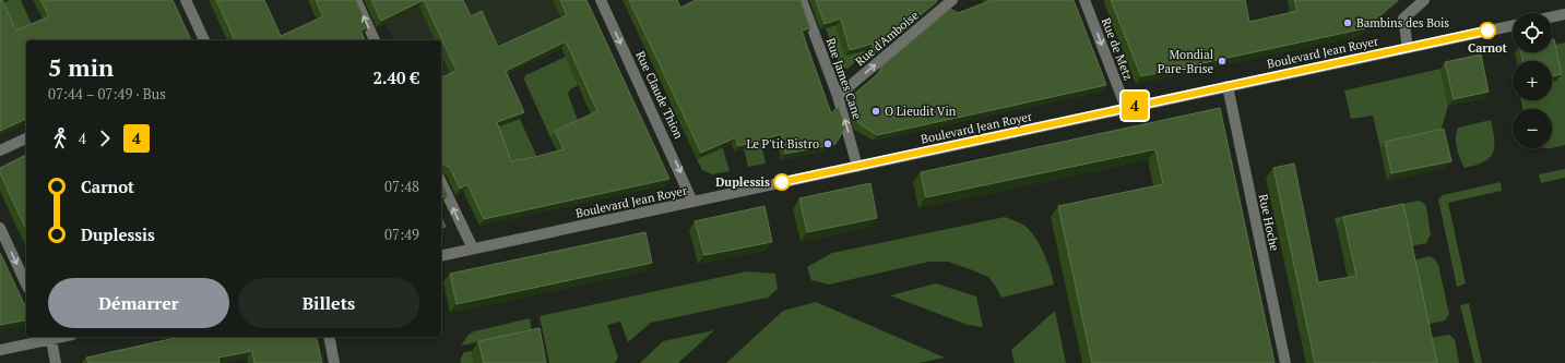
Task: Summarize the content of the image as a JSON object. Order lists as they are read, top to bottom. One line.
{"streets":{"street":["Rue d'Amboise","Rue de Metz","Boulevard Jean Royer","Rue James Cane","Rue Claude Thion","Rue Hoche"]},"crossings":[["Rue d'Amboise","Rue James Cane"],["Rue de Metz","Boulevard Jean Royer"],["Boulevard Jean Royer","Rue James Cane"],["Boulevard Jean Royer","Rue Claude Thion"],["Boulevard Jean Royer","Rue Hoche"]],"one_way":["Rue d'Amboise","Rue de Metz","Rue James Cane","Rue Claude Thion"],"places":["Bambins des Bois","Carnot","Mondial Pare-Brise","O Lieudit Vin","Le P'tit Bistro","Duplessis"],"lines":["bus line 4"],"page":{"on_map":"4","map_buttons":["+","−"],"heading":["5 min","07:44 – 07:49 · Bus","2.40 €"],"legs":["4","4"],"list":[{"name":"Carnot","value":"07:48"},{"name":"Duplessis","value":"07:49"}],"buttons":["Démarrer","Billets"]}}
